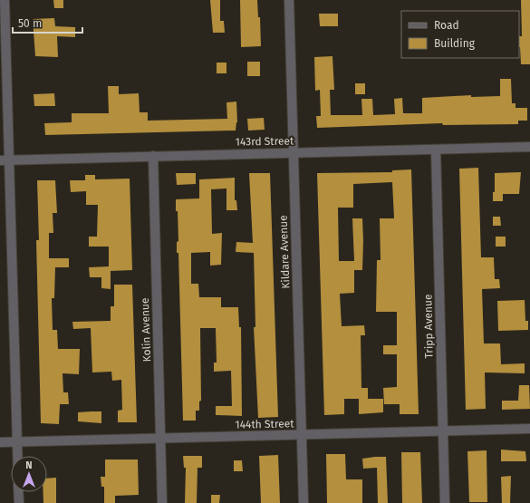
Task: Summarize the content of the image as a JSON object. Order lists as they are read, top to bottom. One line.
{"streets":{"street":["143rd Street","Kildare Avenue","Tripp Avenue","Kolin Avenue","144th Street"]},"crossings":[["143rd Street","Kildare Avenue"],["143rd Street","Tripp Avenue"],["143rd Street","Kolin Avenue"],["Kildare Avenue","144th Street"],["Tripp Avenue","144th Street"],["Kolin Avenue","144th Street"]],"legend":["Road","Building"],"scale_bar":"50 m","north":"top"}
